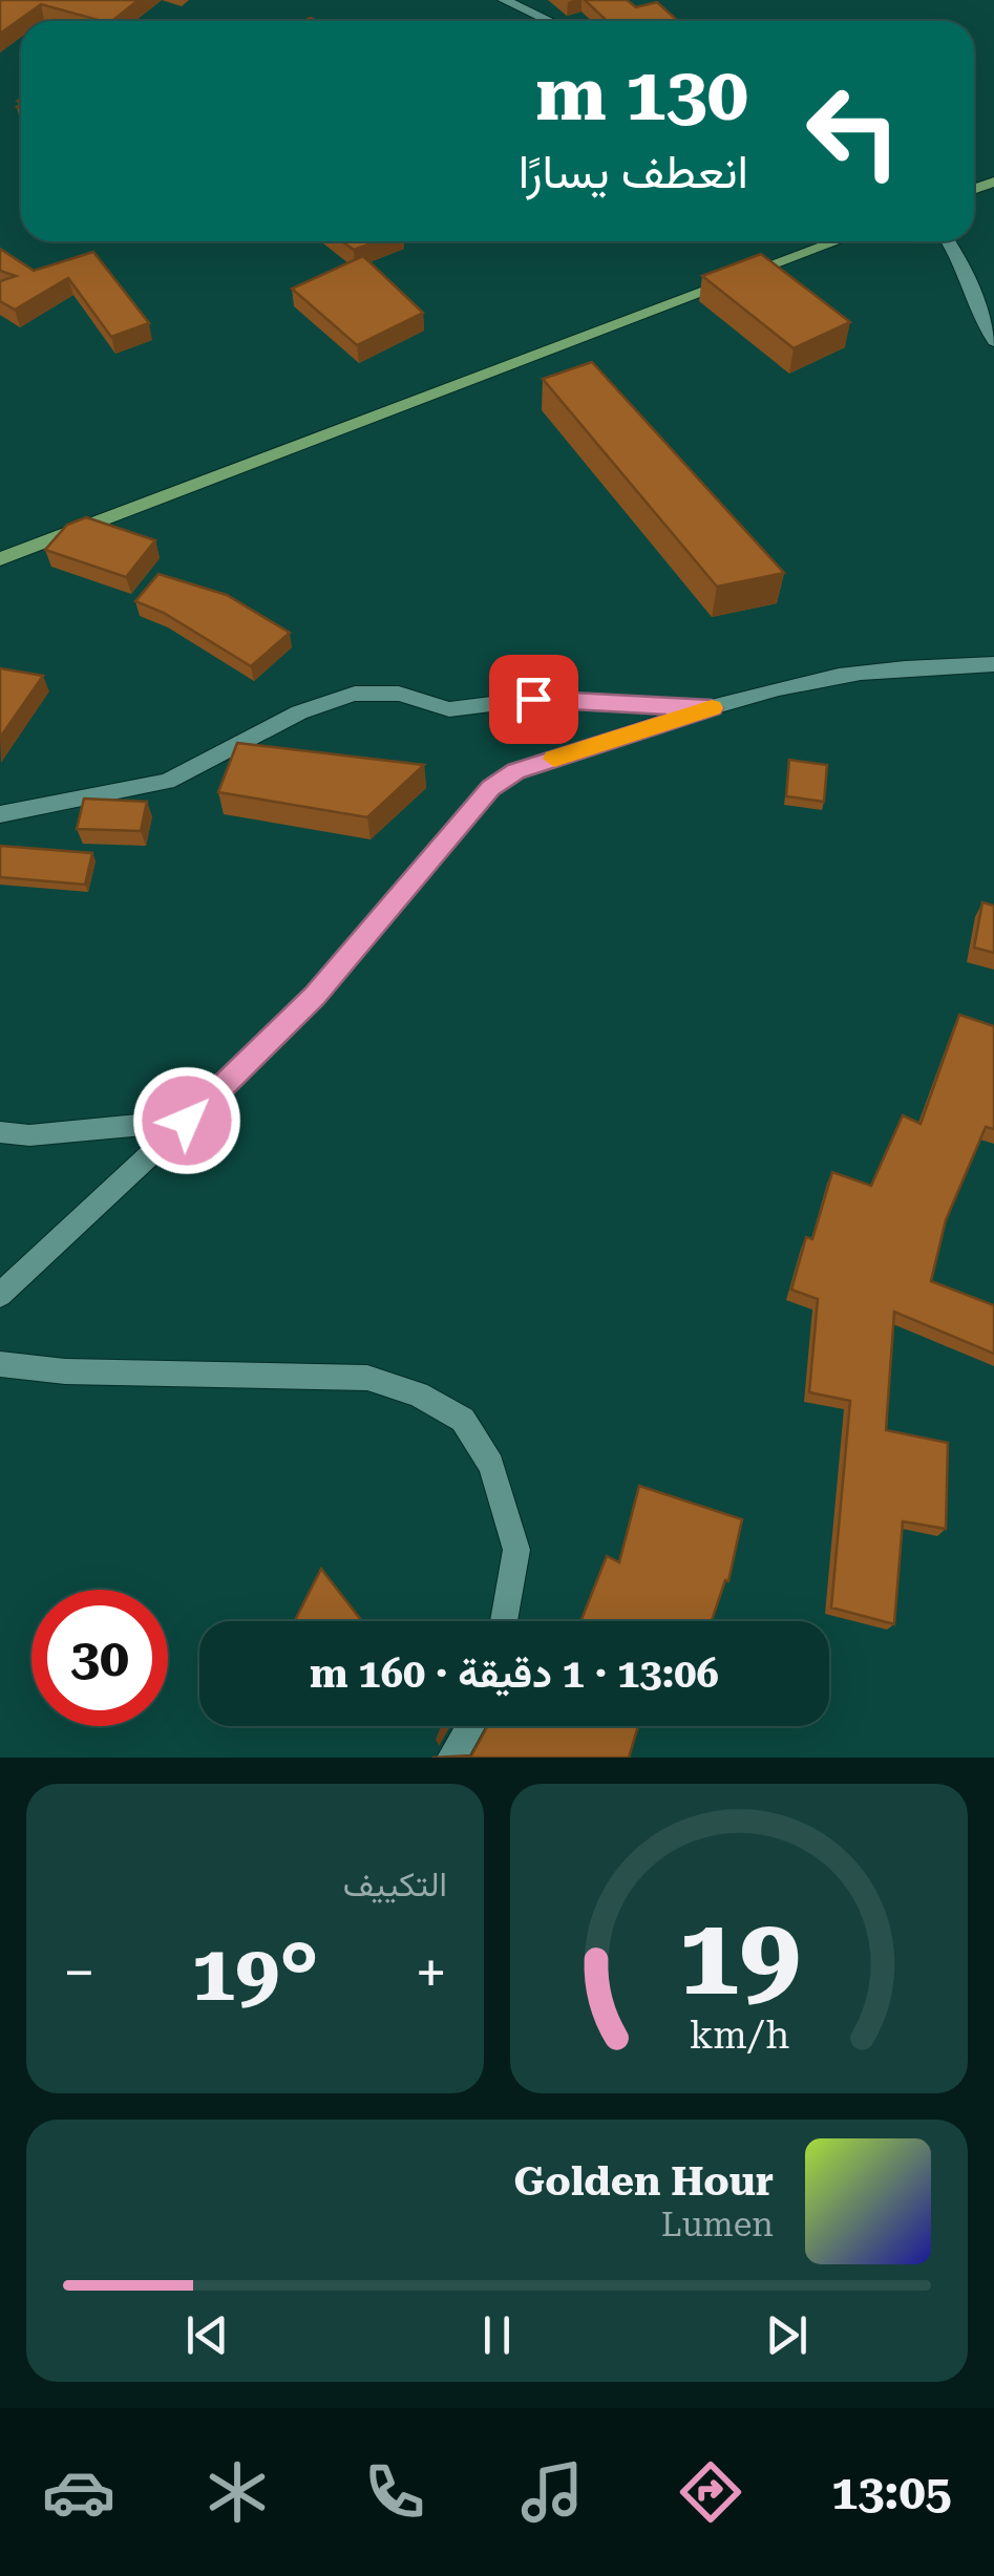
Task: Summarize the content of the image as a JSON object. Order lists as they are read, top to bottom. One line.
{"page":{"turn":["130 m","انعطف يسارًا"],"limit":"30","trip":"13:06 · 1 دقيقة · 160 m","tile":"التكييف","heat":["−","19°","+"],"song":["Golden Hour","Lumen"],"tabs":"13:05","gauge":["19","km/h"]}}
